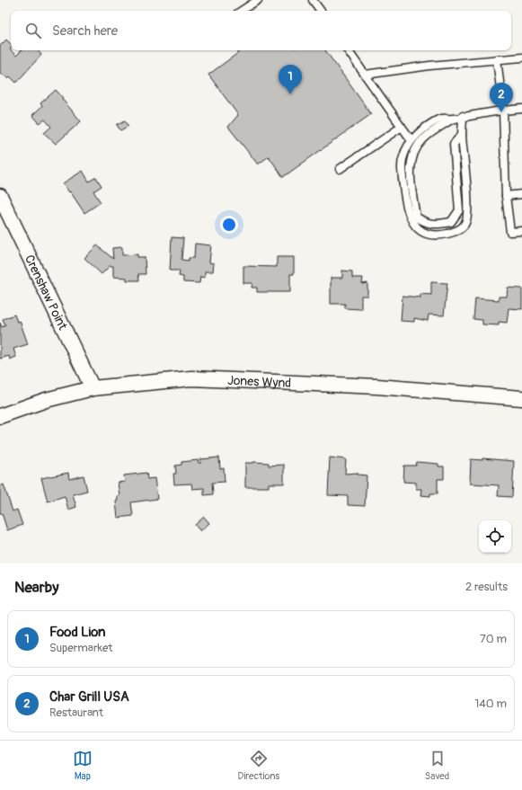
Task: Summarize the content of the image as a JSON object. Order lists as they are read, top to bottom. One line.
{"streets":{"street":["Crenshaw Point","Jones Wynd"]},"crossings":[["Crenshaw Point","Jones Wynd"]],"page":{"search":"Search here","pins":["1","2"],"heading":["Nearby","2 results"],"list":[{"mark":"1","name":"Food Lion","note":"Supermarket","value":"70 m"},{"mark":"2","name":"Char Grill USA","note":"Restaurant","value":"140 m"}],"nav":["Map","Directions","Saved"]}}
